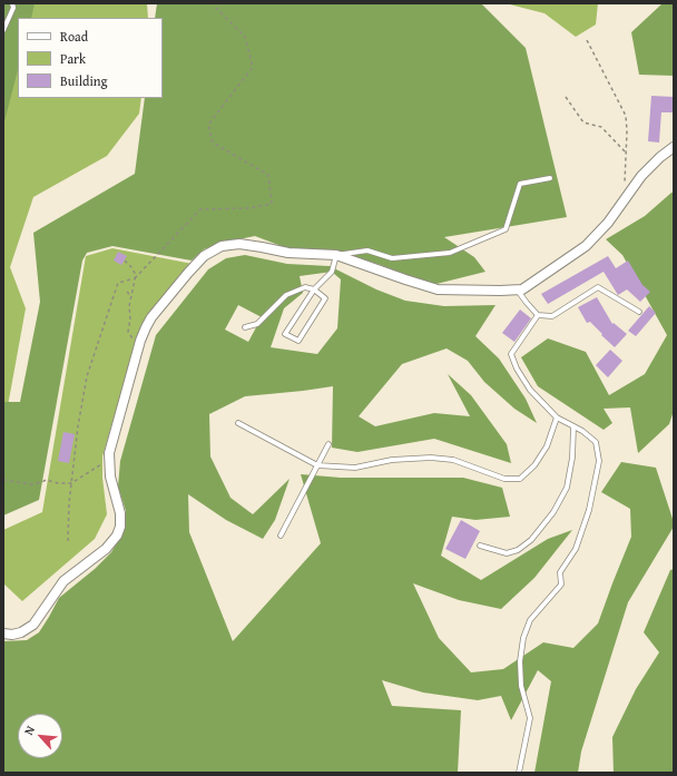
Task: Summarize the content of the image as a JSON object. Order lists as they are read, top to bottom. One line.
{"legend":["Road","Park","Building"],"north":"top left"}
